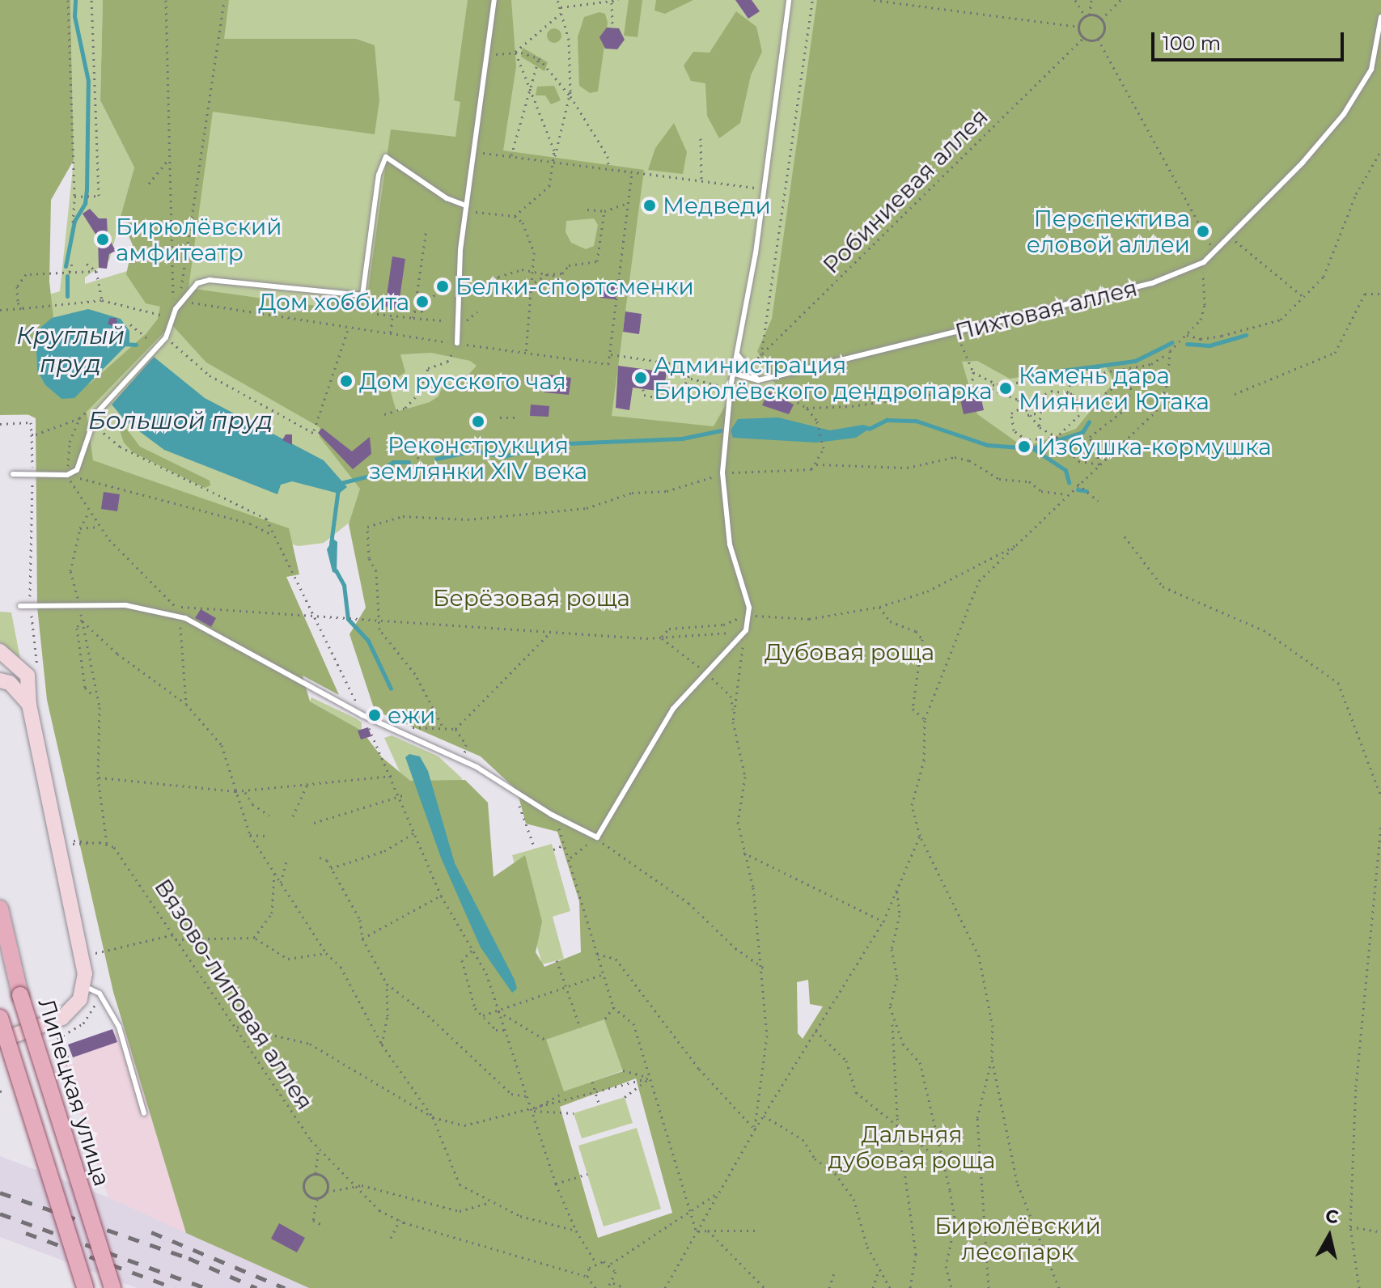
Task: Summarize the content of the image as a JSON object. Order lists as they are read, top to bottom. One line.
{"streets":{"main road":["Липецкая улица"],"lane":["Пихтовая аллея"],"path":["Робиниевая аллея","Вязово-липовая аллея"]},"water":["Круглый пруд","Большой пруд"],"parks":["Берёзовая роща","Дубовая роща","Дальняя дубовая роща","Бирюлёвский лесопарк"],"places":["Медведи","Перспектива еловой аллеи","Бирюлёвский амфитеатр","Белки-спортсменки","Дом хоббита","Администрация Бирюлёвского дендропарка","Дом русского чая","Камень дара Мияниси Ютака","Реконструкция землянки XIV века","Избушка-кормушка","ежи"],"scale_bar":"100 m","north":"top"}
